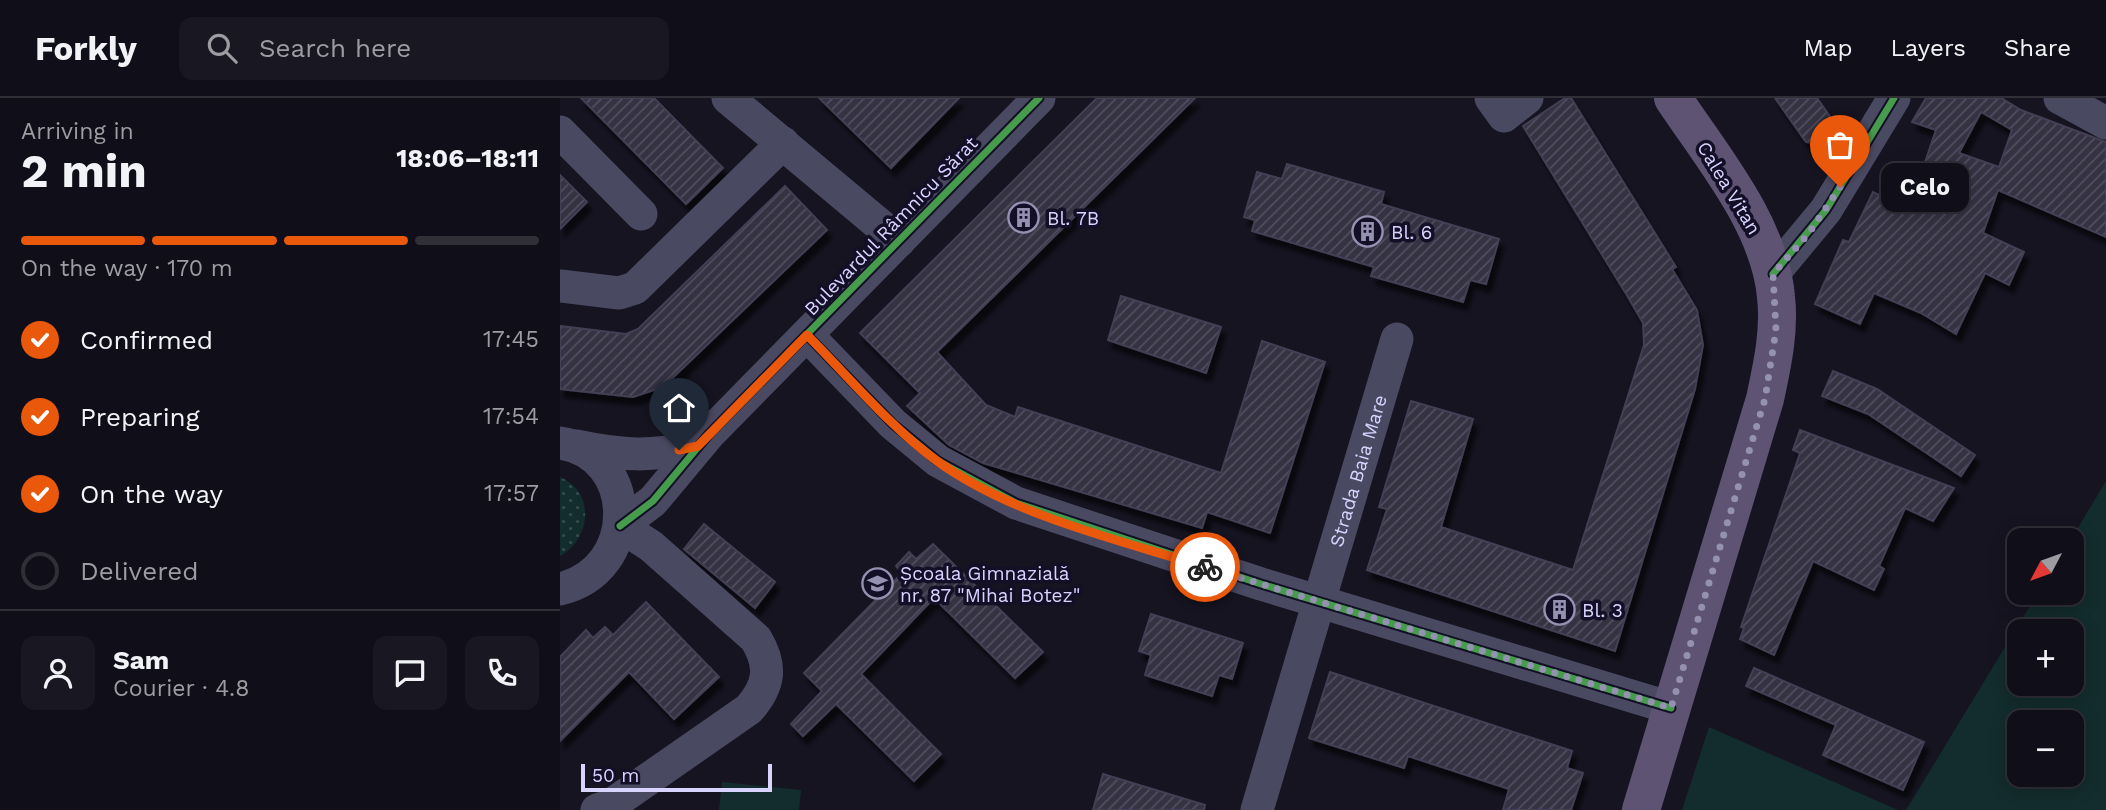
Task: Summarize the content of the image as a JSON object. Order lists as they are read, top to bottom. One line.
{"streets":{"main road":["Calea Vitan"],"street":["Bulevardul Râmnicu Sărat","Strada Baia Mare"]},"places":{"other":["Celo"],"building":["Bl. 7B","Bl. 6","Bl. 3"],"school or university":["Școala Gimnazială nr. 87 \"Mihai Botez\""]},"scale_bar":"50 m","north":"bottom left","page":{"header":"Forkly","search":"Search here","nav":["Map","Layers","Share"],"heading":["2 min","Arriving in","18:06–18:11"],"panel":["Sam","Courier · 4.8"],"bubble":"Celo","bar":"On the way · 170 m","list":[["Confirmed","17:45"],["Preparing","17:54"],["On the way","17:57"],"Delivered"],"map_buttons":["+","−"],"scale":"50 m"}}
